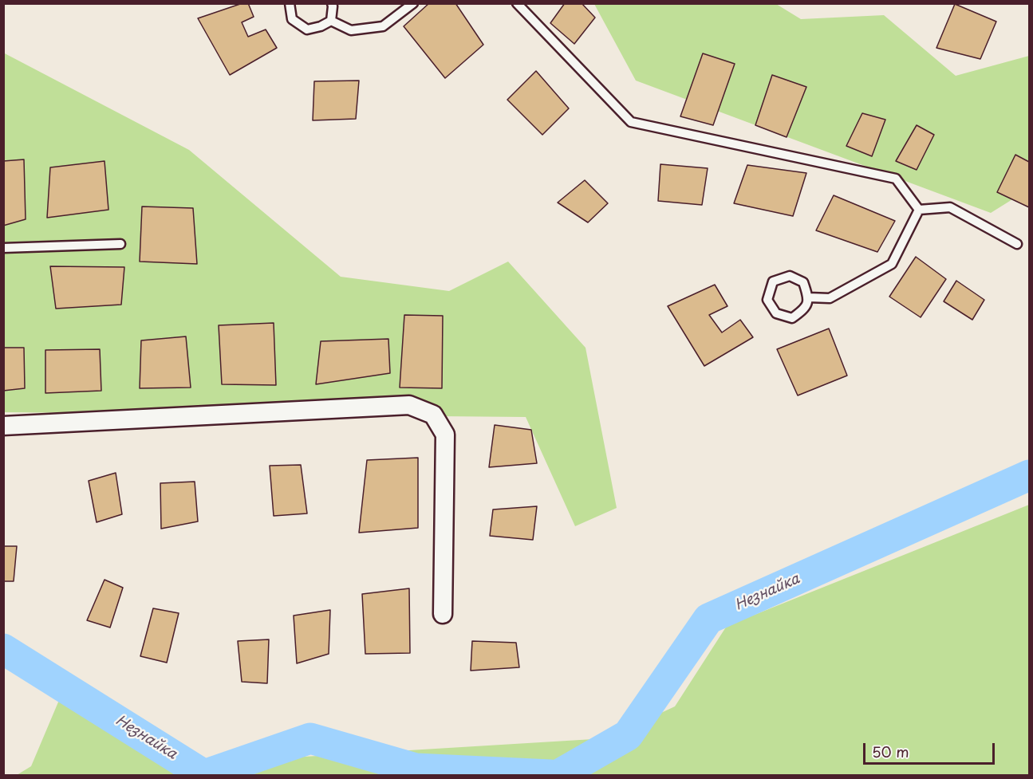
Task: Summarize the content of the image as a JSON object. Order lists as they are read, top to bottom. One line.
{"water":["Незнайка"],"scale_bar":"50 m"}
